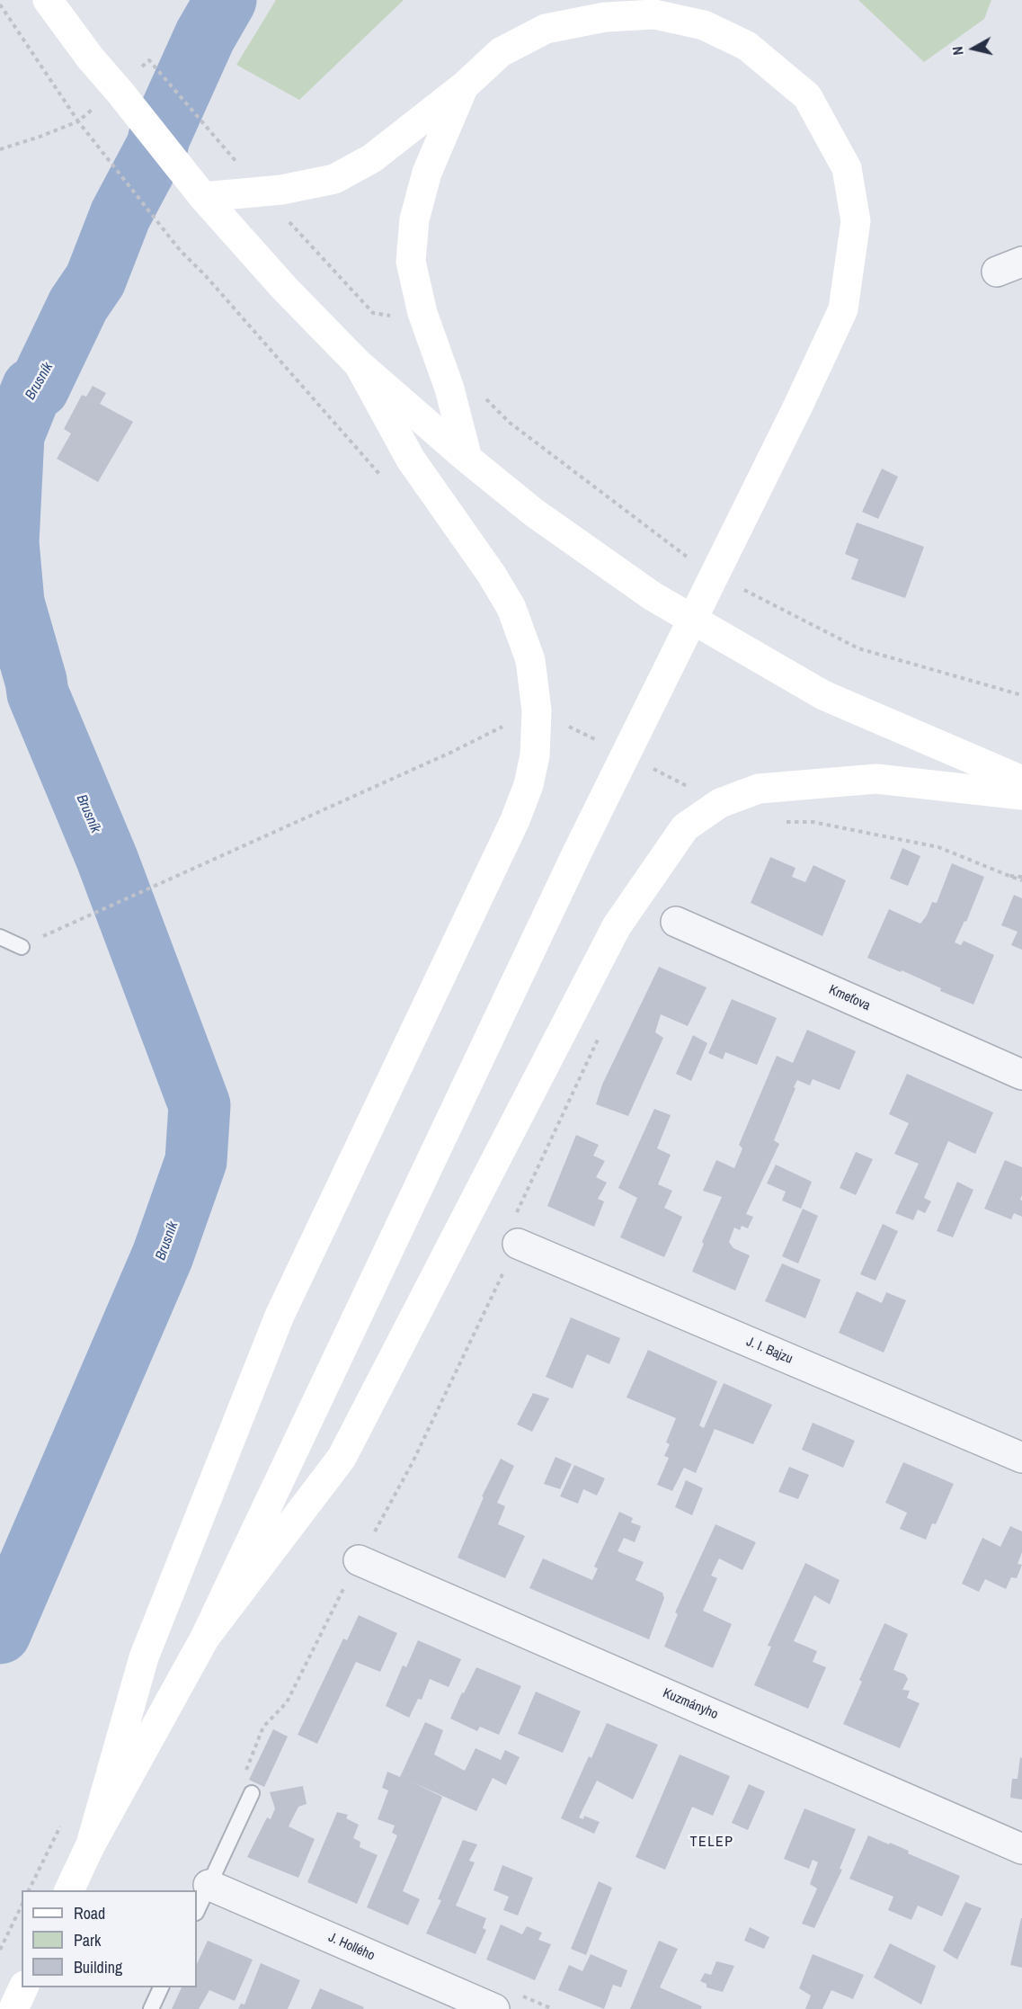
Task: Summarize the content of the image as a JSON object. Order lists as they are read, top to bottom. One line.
{"streets":{"street":["Kmeťova","J. I. Bajzu","Kuzmányho","J. Hollého"]},"districts":["TELEP"],"water":["Brusník"],"legend":["Road","Park","Building"],"north":"left"}
